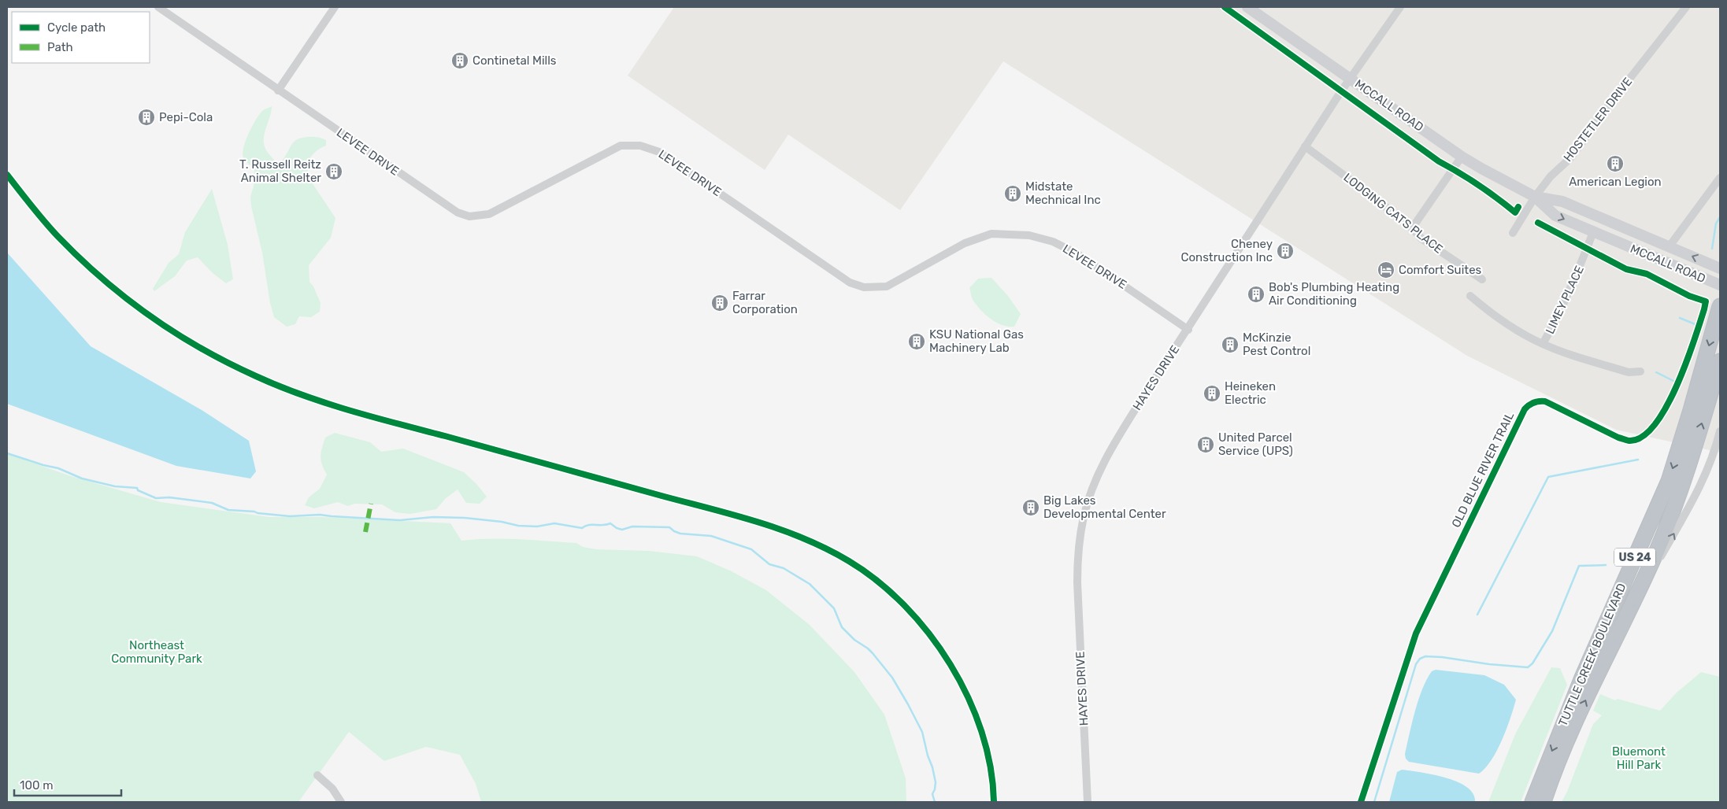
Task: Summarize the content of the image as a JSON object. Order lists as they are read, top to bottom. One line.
{"streets":{"highway":["US 24","TUTTLE CREEK BOULEVARD"],"main road":["MCCALL ROAD"],"street":["HOSTETLER DRIVE","LEVEE DRIVE","LODGING CATS PLACE","LIMEY PLACE","HAYES DRIVE"],"cycle path":["OLD BLUE RIVER TRAIL"]},"crossings":[["MCCALL ROAD","HOSTETLER DRIVE"],["MCCALL ROAD","LIMEY PLACE"],["MCCALL ROAD","HAYES DRIVE"],["LEVEE DRIVE","HAYES DRIVE"],["LODGING CATS PLACE","HAYES DRIVE"]],"parks":["Northeast Community Park","Bluemont Hill Park"],"places":{"building":["Continetal Mills","Pepi-Cola","American Legion","T. Russell Reitz Animal Shelter","Midstate Mechnical Inc","Cheney Construction Inc","Bob's Plumbing Heating Air Conditioning","Farrar Corporation","KSU National Gas Machinery Lab","McKinzie Pest Control","Heineken Electric","United Parcel Service (UPS)","Big Lakes Developmental Center"],"hotel":["Comfort Suites"]},"legend":["Cycle path","Path"],"scale_bar":"100 m"}
